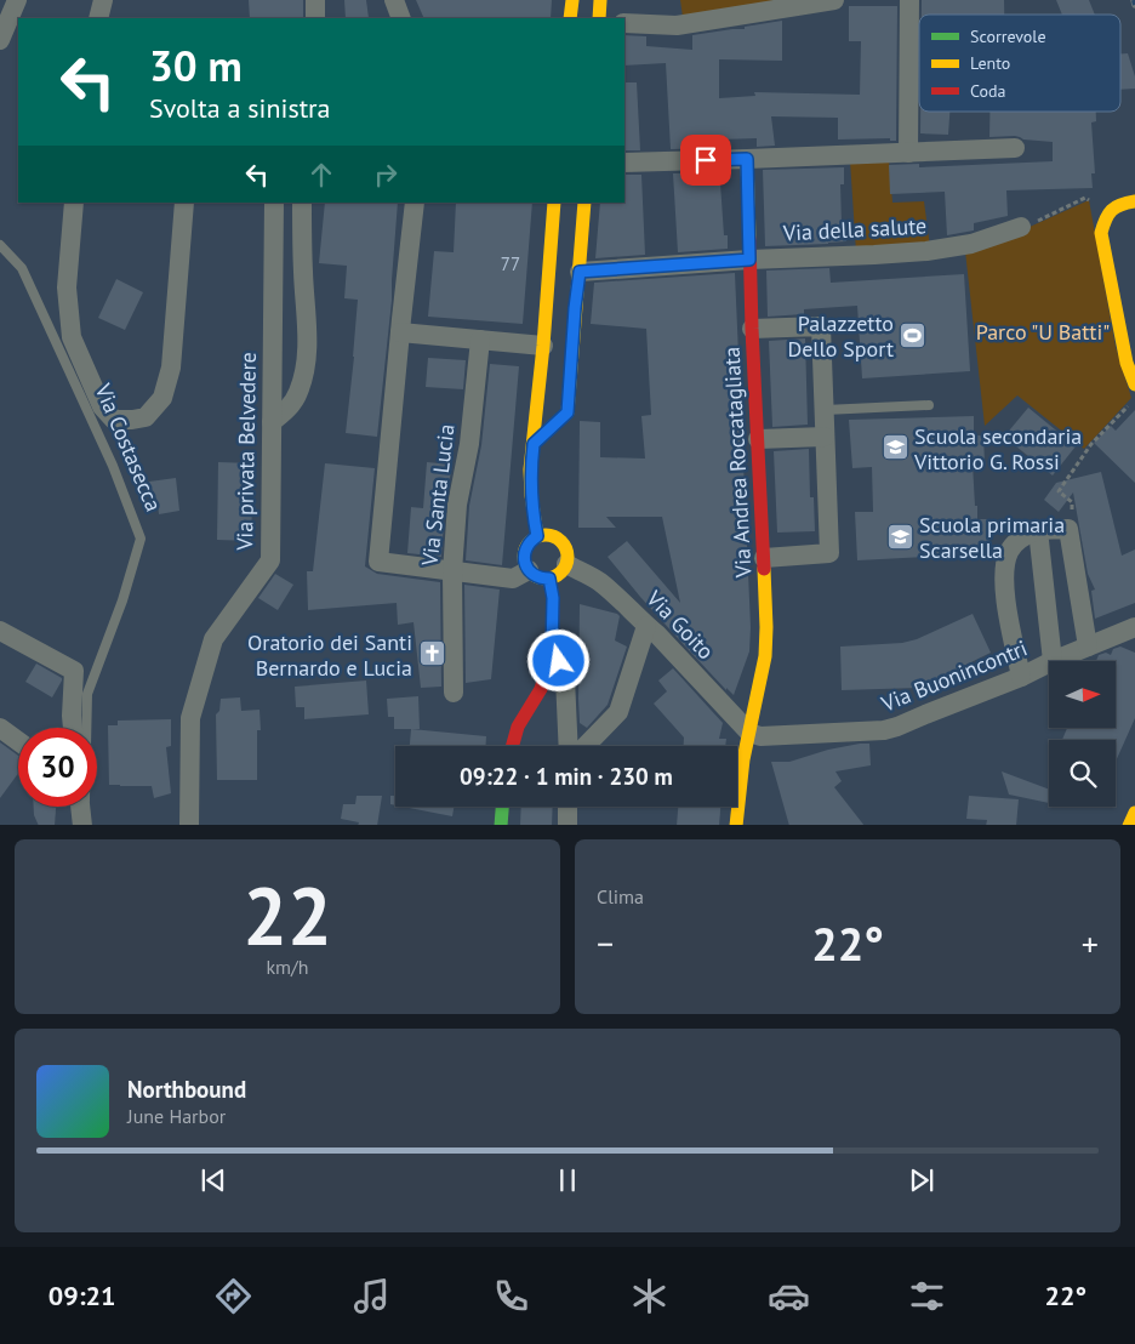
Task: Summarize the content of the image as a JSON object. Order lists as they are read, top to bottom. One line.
{"streets":{"street":["Via della salute","Via Costasecca","Via privata Belvedere","Via Andrea Roccatagliata","Via Santa Lucia","Via Goito","Via Buonincontri"]},"crossings":[["Via della salute","Via Andrea Roccatagliata"],["Via Andrea Roccatagliata","Via Goito"],["Via Andrea Roccatagliata","Via Buonincontri"],["Via Goito","Via Buonincontri"]],"parks":["Parco \"U Batti\""],"places":{"sports":["Palazzetto Dello Sport"],"school or university":["Scuola secondaria Vittorio G. Rossi","Scuola primaria Scarsella"],"church":["Oratorio dei Santi Bernardo e Lucia"]},"house_numbers":["77"],"legend":["Scorrevole","Lento","Coda"],"north":"right","page":{"turn":["30 m","Svolta a sinistra"],"limit":"30","trip":"09:22 · 1 min · 230 m","tile":[["22","km/h"],"Clima"],"heat":["−","22°","+"],"song":["Northbound","June Harbor"],"tabs":["09:21","22°"]}}
